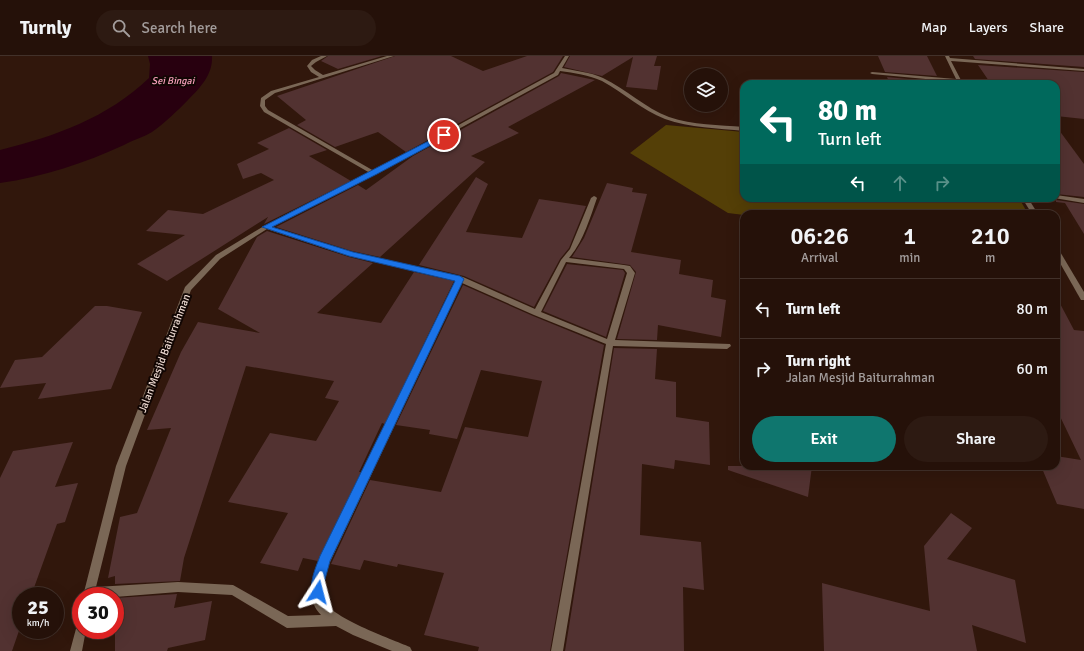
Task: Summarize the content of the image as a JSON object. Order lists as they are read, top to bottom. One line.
{"streets":{"street":["Jalan Mesjid Baiturrahman"]},"water":["Sei Bingai"],"page":{"header":"Turnly","search":"Search here","nav":["Map","Layers","Share"],"turn":["80 m","Turn left"],"eta":["06:26","Arrival","1","min","210","m"],"list":[{"name":"Turn left","value":"80 m"},{"name":"Turn right","note":"Jalan Mesjid Baiturrahman","value":"60 m"}],"buttons":["Exit","Share"],"speed":"25 km/h","limit":"30"}}
